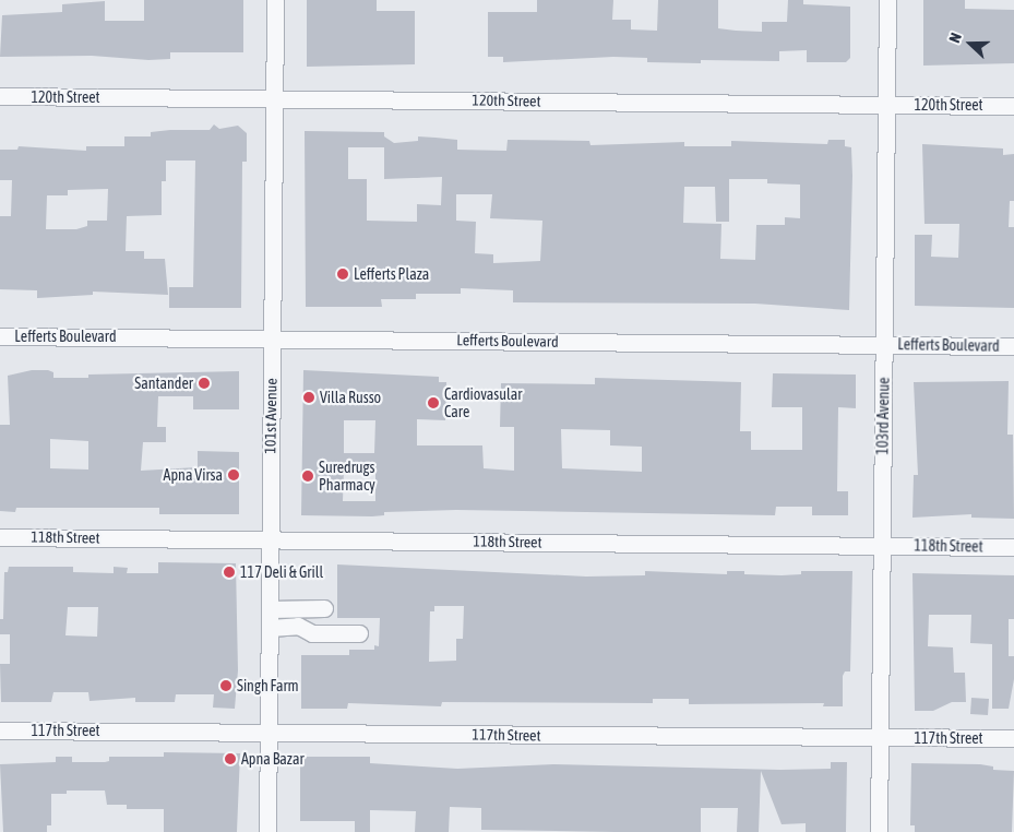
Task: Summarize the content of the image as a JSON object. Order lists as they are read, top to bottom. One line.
{"streets":{"street":["120th Street","Lefferts Boulevard","101st Avenue","103rd Avenue","118th Street","117th Street"]},"crossings":[["120th Street","101st Avenue"],["120th Street","103rd Avenue"],["Lefferts Boulevard","101st Avenue"],["Lefferts Boulevard","103rd Avenue"],["101st Avenue","118th Street"],["101st Avenue","117th Street"],["103rd Avenue","118th Street"],["103rd Avenue","117th Street"]],"places":["Lefferts Plaza","Santander","Villa Russo","Cardiovasular Care","Apna Virsa","Suredrugs Pharmacy","117 Deli & Grill","Singh Farm","Apna Bazar"],"north":"left"}
